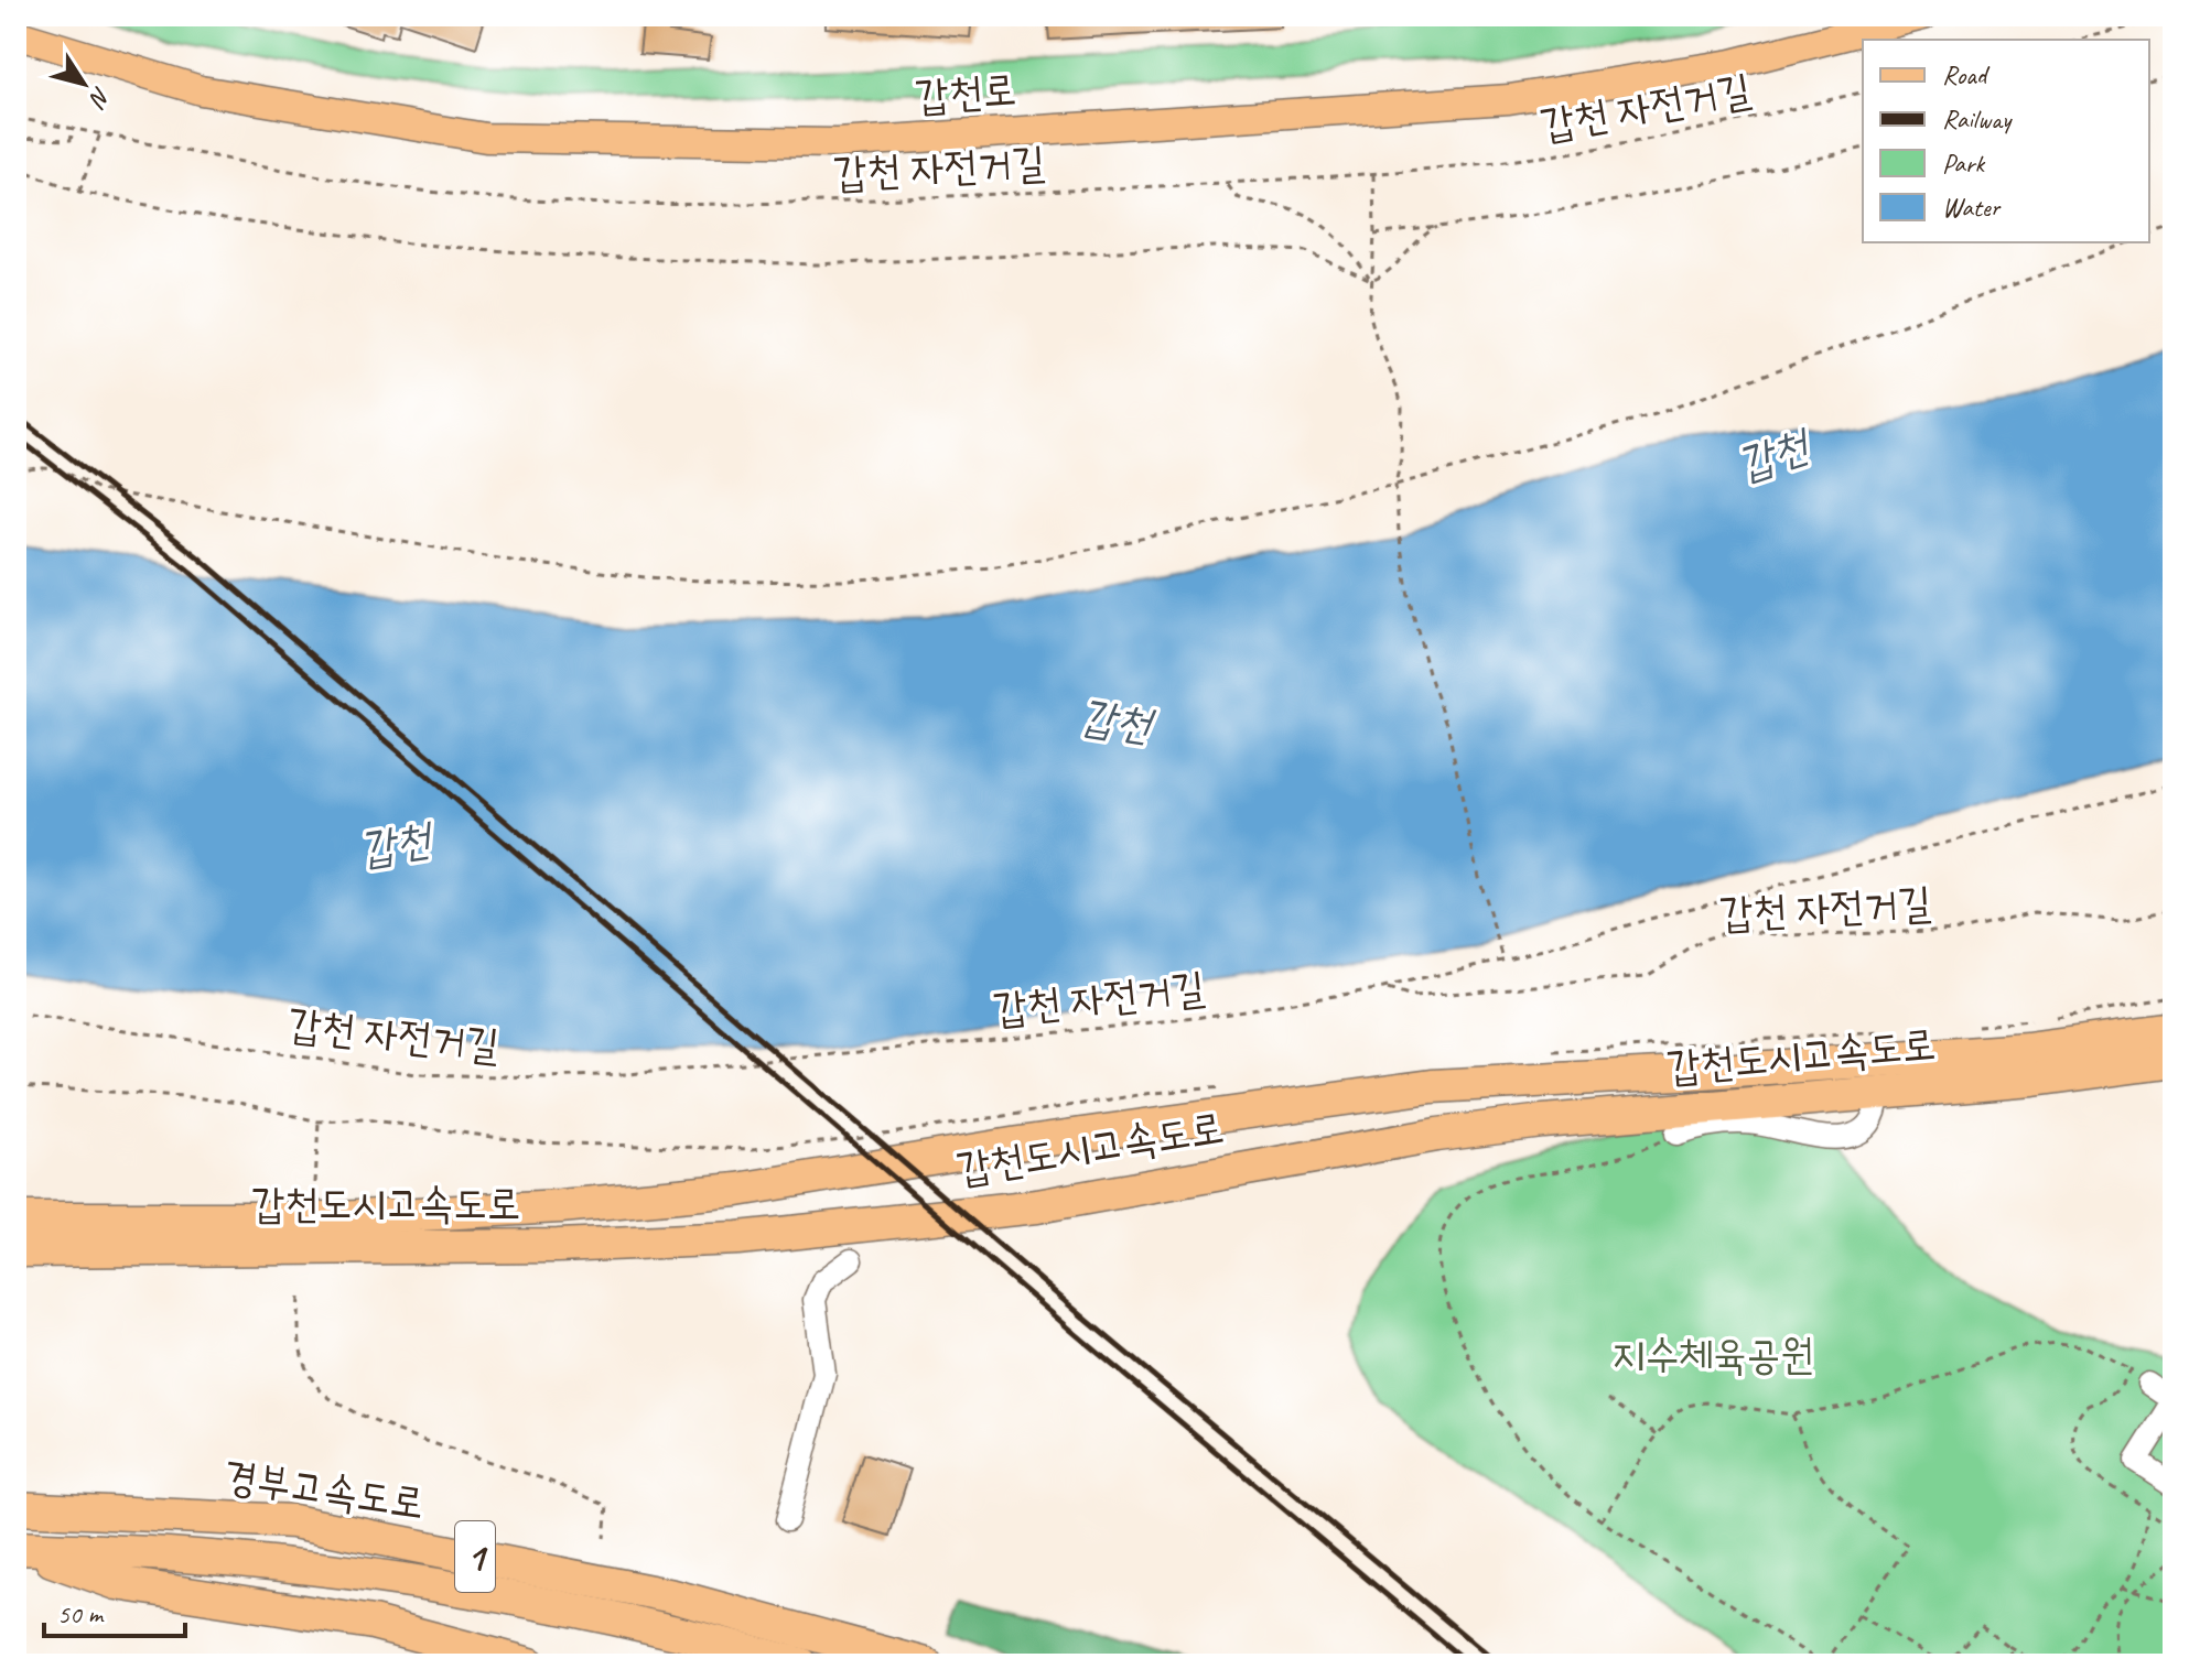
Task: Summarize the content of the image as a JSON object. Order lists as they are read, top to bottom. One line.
{"streets":{"highway":["갑천도시고속도로","경부고속도로","1"],"main road":["갑천로"],"path":["갑천 자전거길"]},"water":["갑천"],"parks":["지수체육공원"],"legend":["Road","Railway","Park","Water"],"scale_bar":"50 m","north":"bottom right"}
